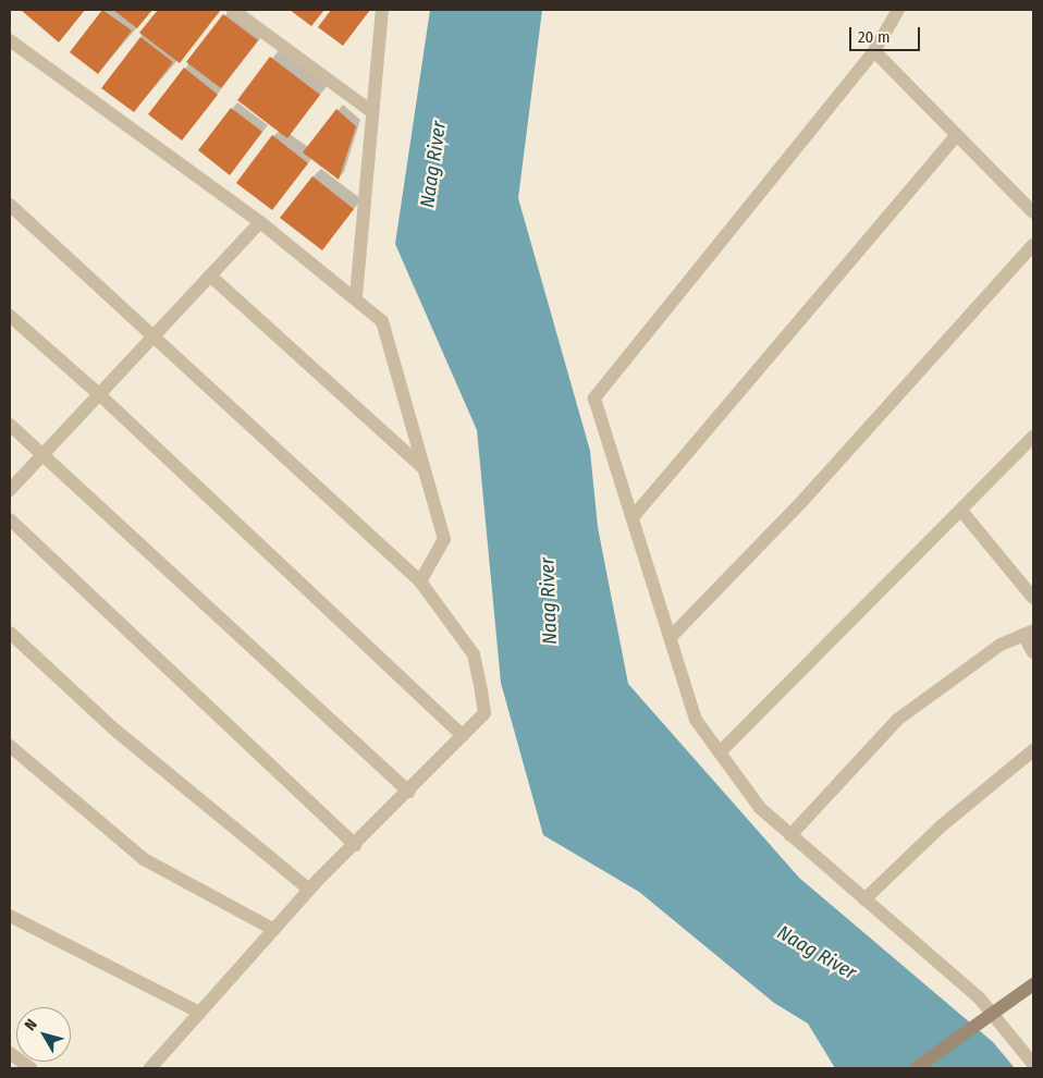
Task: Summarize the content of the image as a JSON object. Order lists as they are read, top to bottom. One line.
{"water":["Naag River"],"scale_bar":"20 m","north":"top left"}
